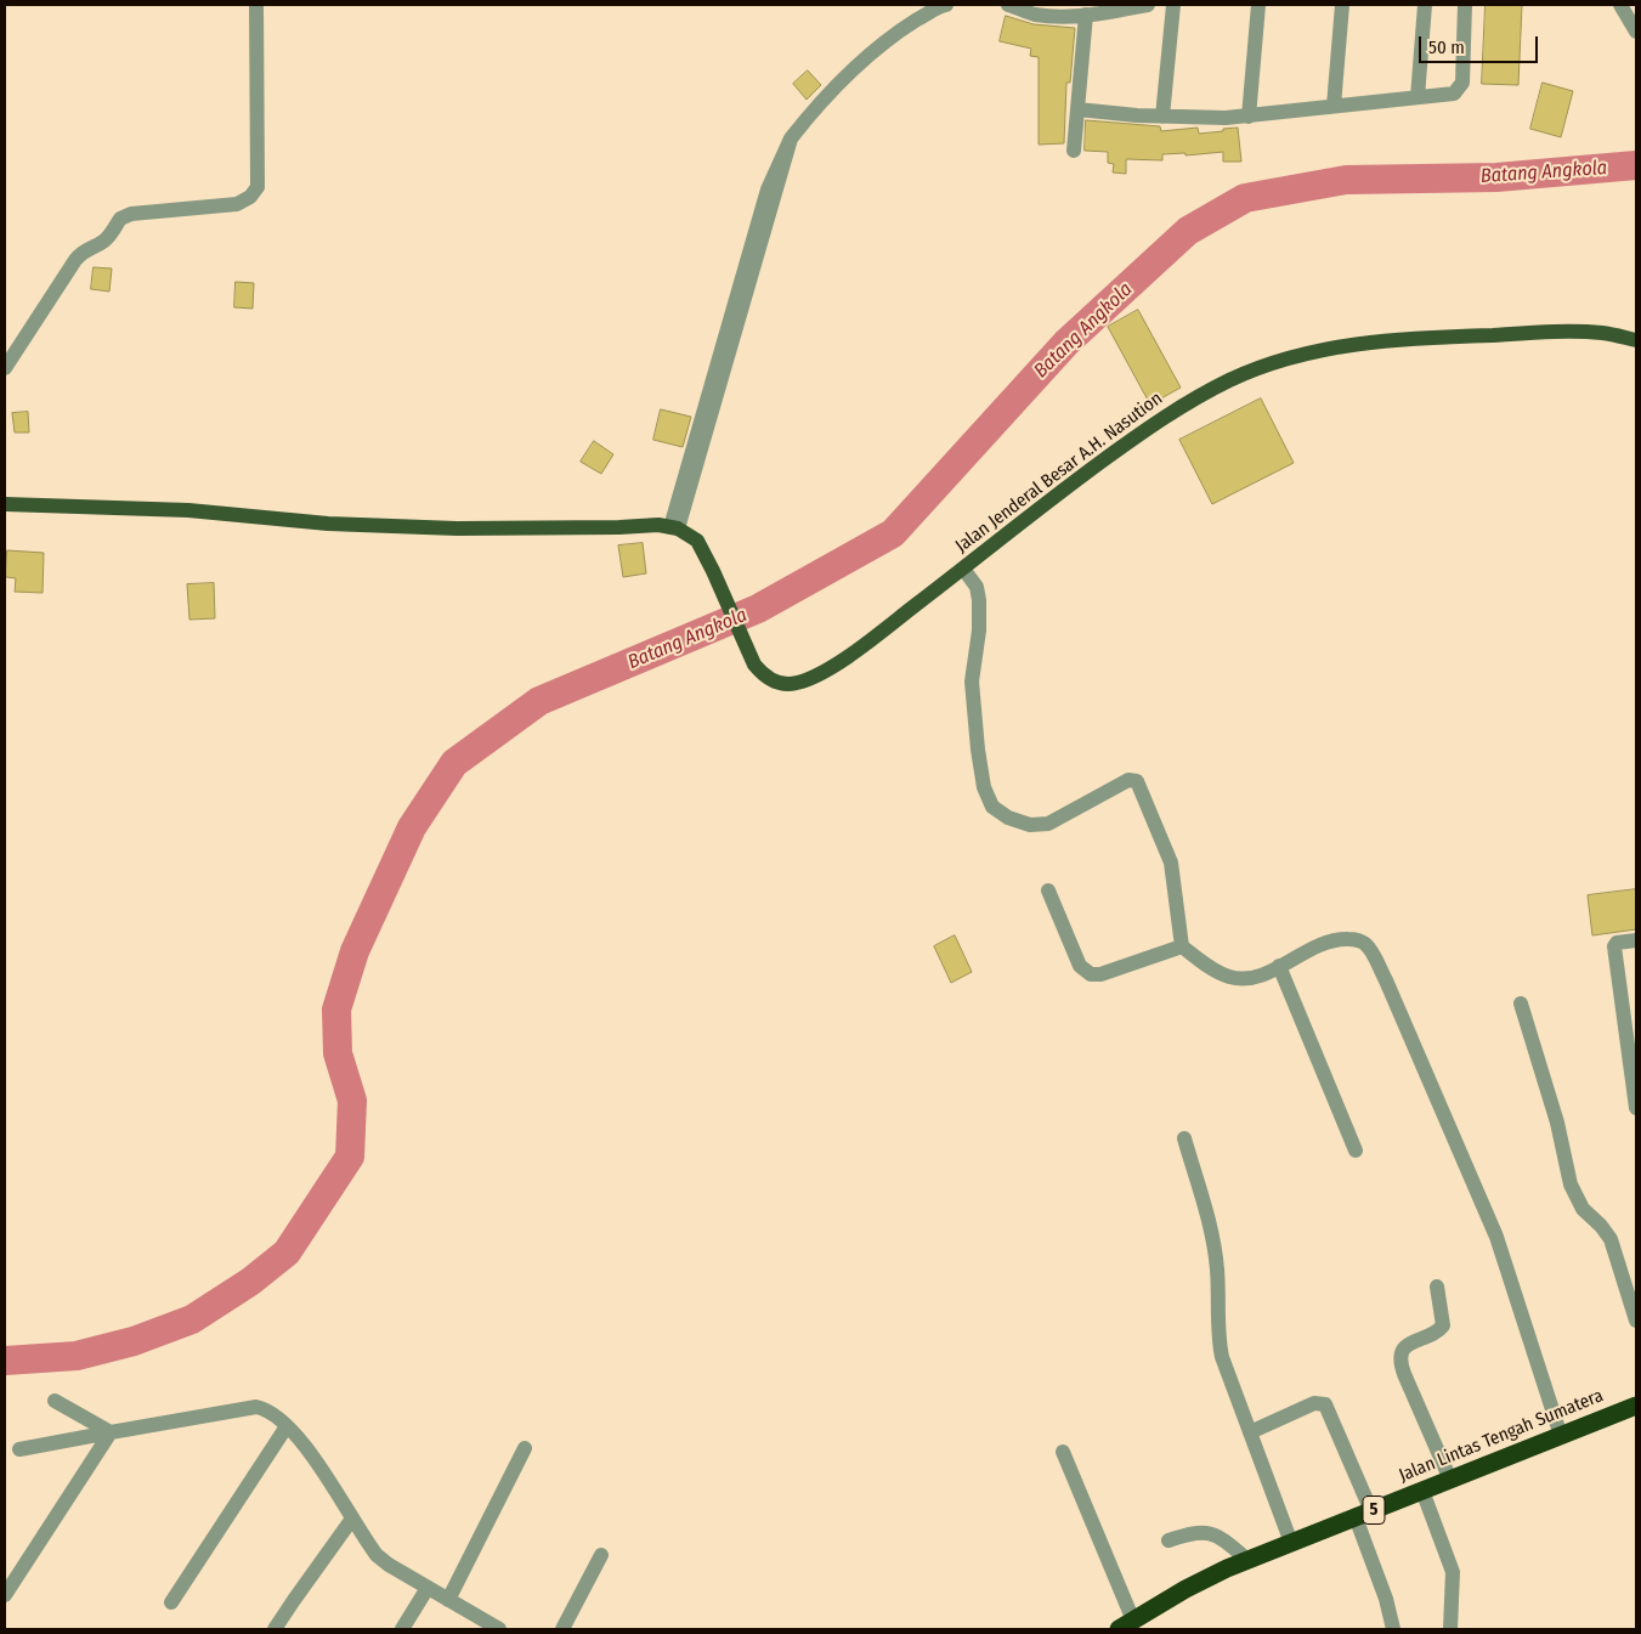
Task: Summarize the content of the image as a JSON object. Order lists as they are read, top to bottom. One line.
{"streets":{"highway":["Jalan Lintas Tengah Sumatera","5"],"main road":["Jalan Jenderal Besar A.H. Nasution"]},"water":["Batang Angkola"],"scale_bar":"50 m"}
